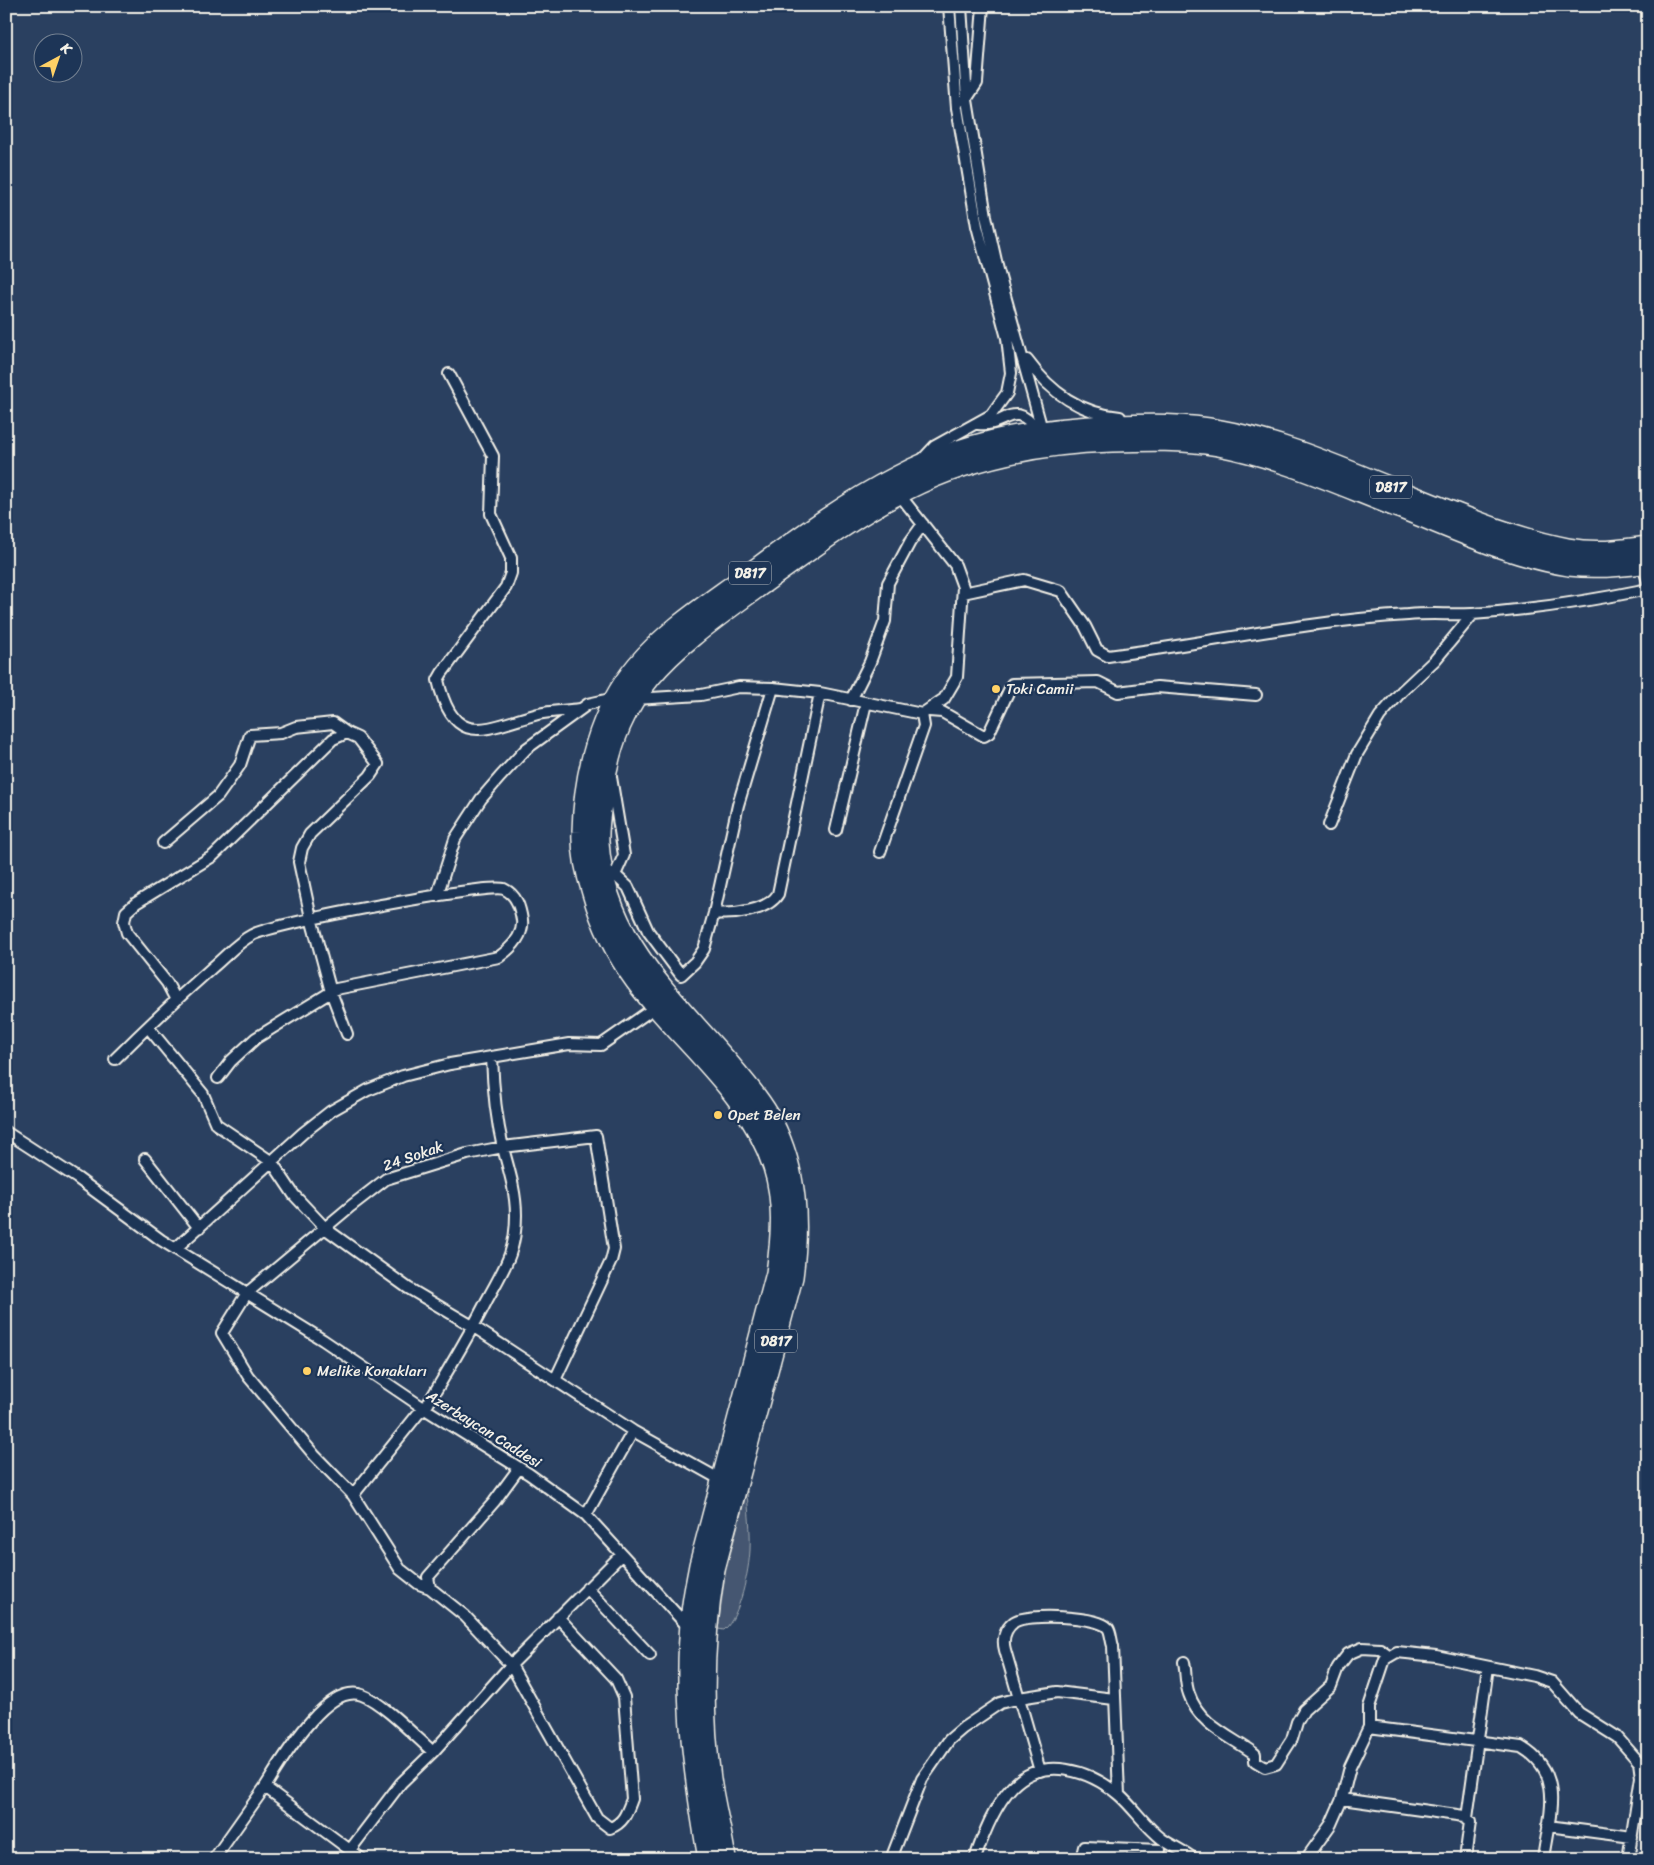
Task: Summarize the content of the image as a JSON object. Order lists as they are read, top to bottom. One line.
{"streets":{"highway":["D817"],"street":["24 Sokak","Azerbaycan Caddesi"]},"crossings":[["D817","Azerbaycan Caddesi"],["24 Sokak","Azerbaycan Caddesi"]],"places":["Toki Camii","Opet Belen","Melike Konakları"],"north":"top right"}
